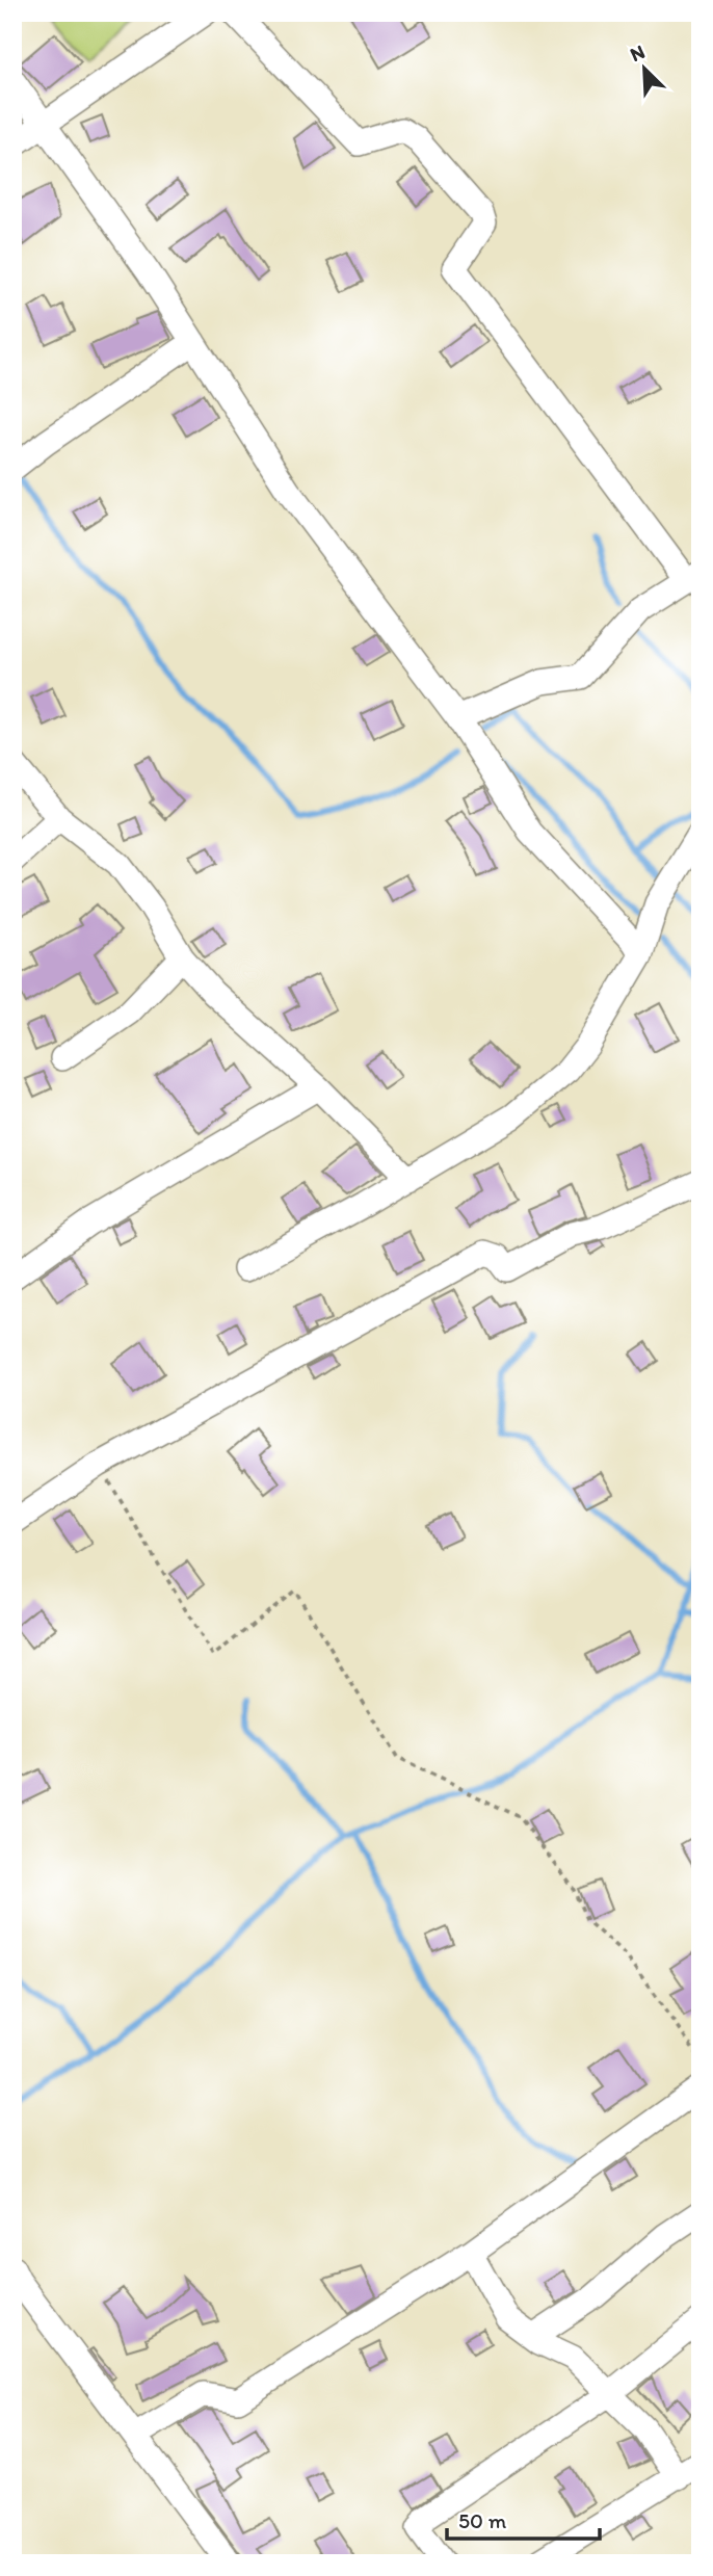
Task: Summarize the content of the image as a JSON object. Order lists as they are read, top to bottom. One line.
{"scale_bar":"50 m","north":"top left"}
